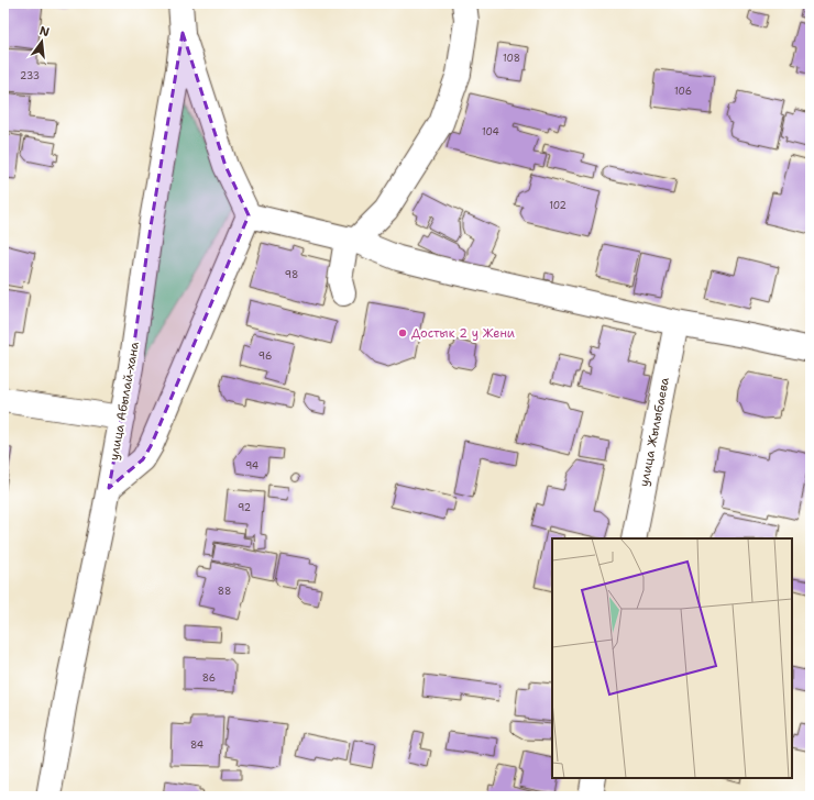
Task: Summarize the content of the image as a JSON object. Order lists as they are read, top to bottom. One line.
{"streets":{"street":["улица Абылай-хана","улица Жылыбаева"]},"places":["Достык 2 у Жени"],"house_numbers":["108","233","106","104","102","98","96","94","92","88","86","84"],"north":"top"}
